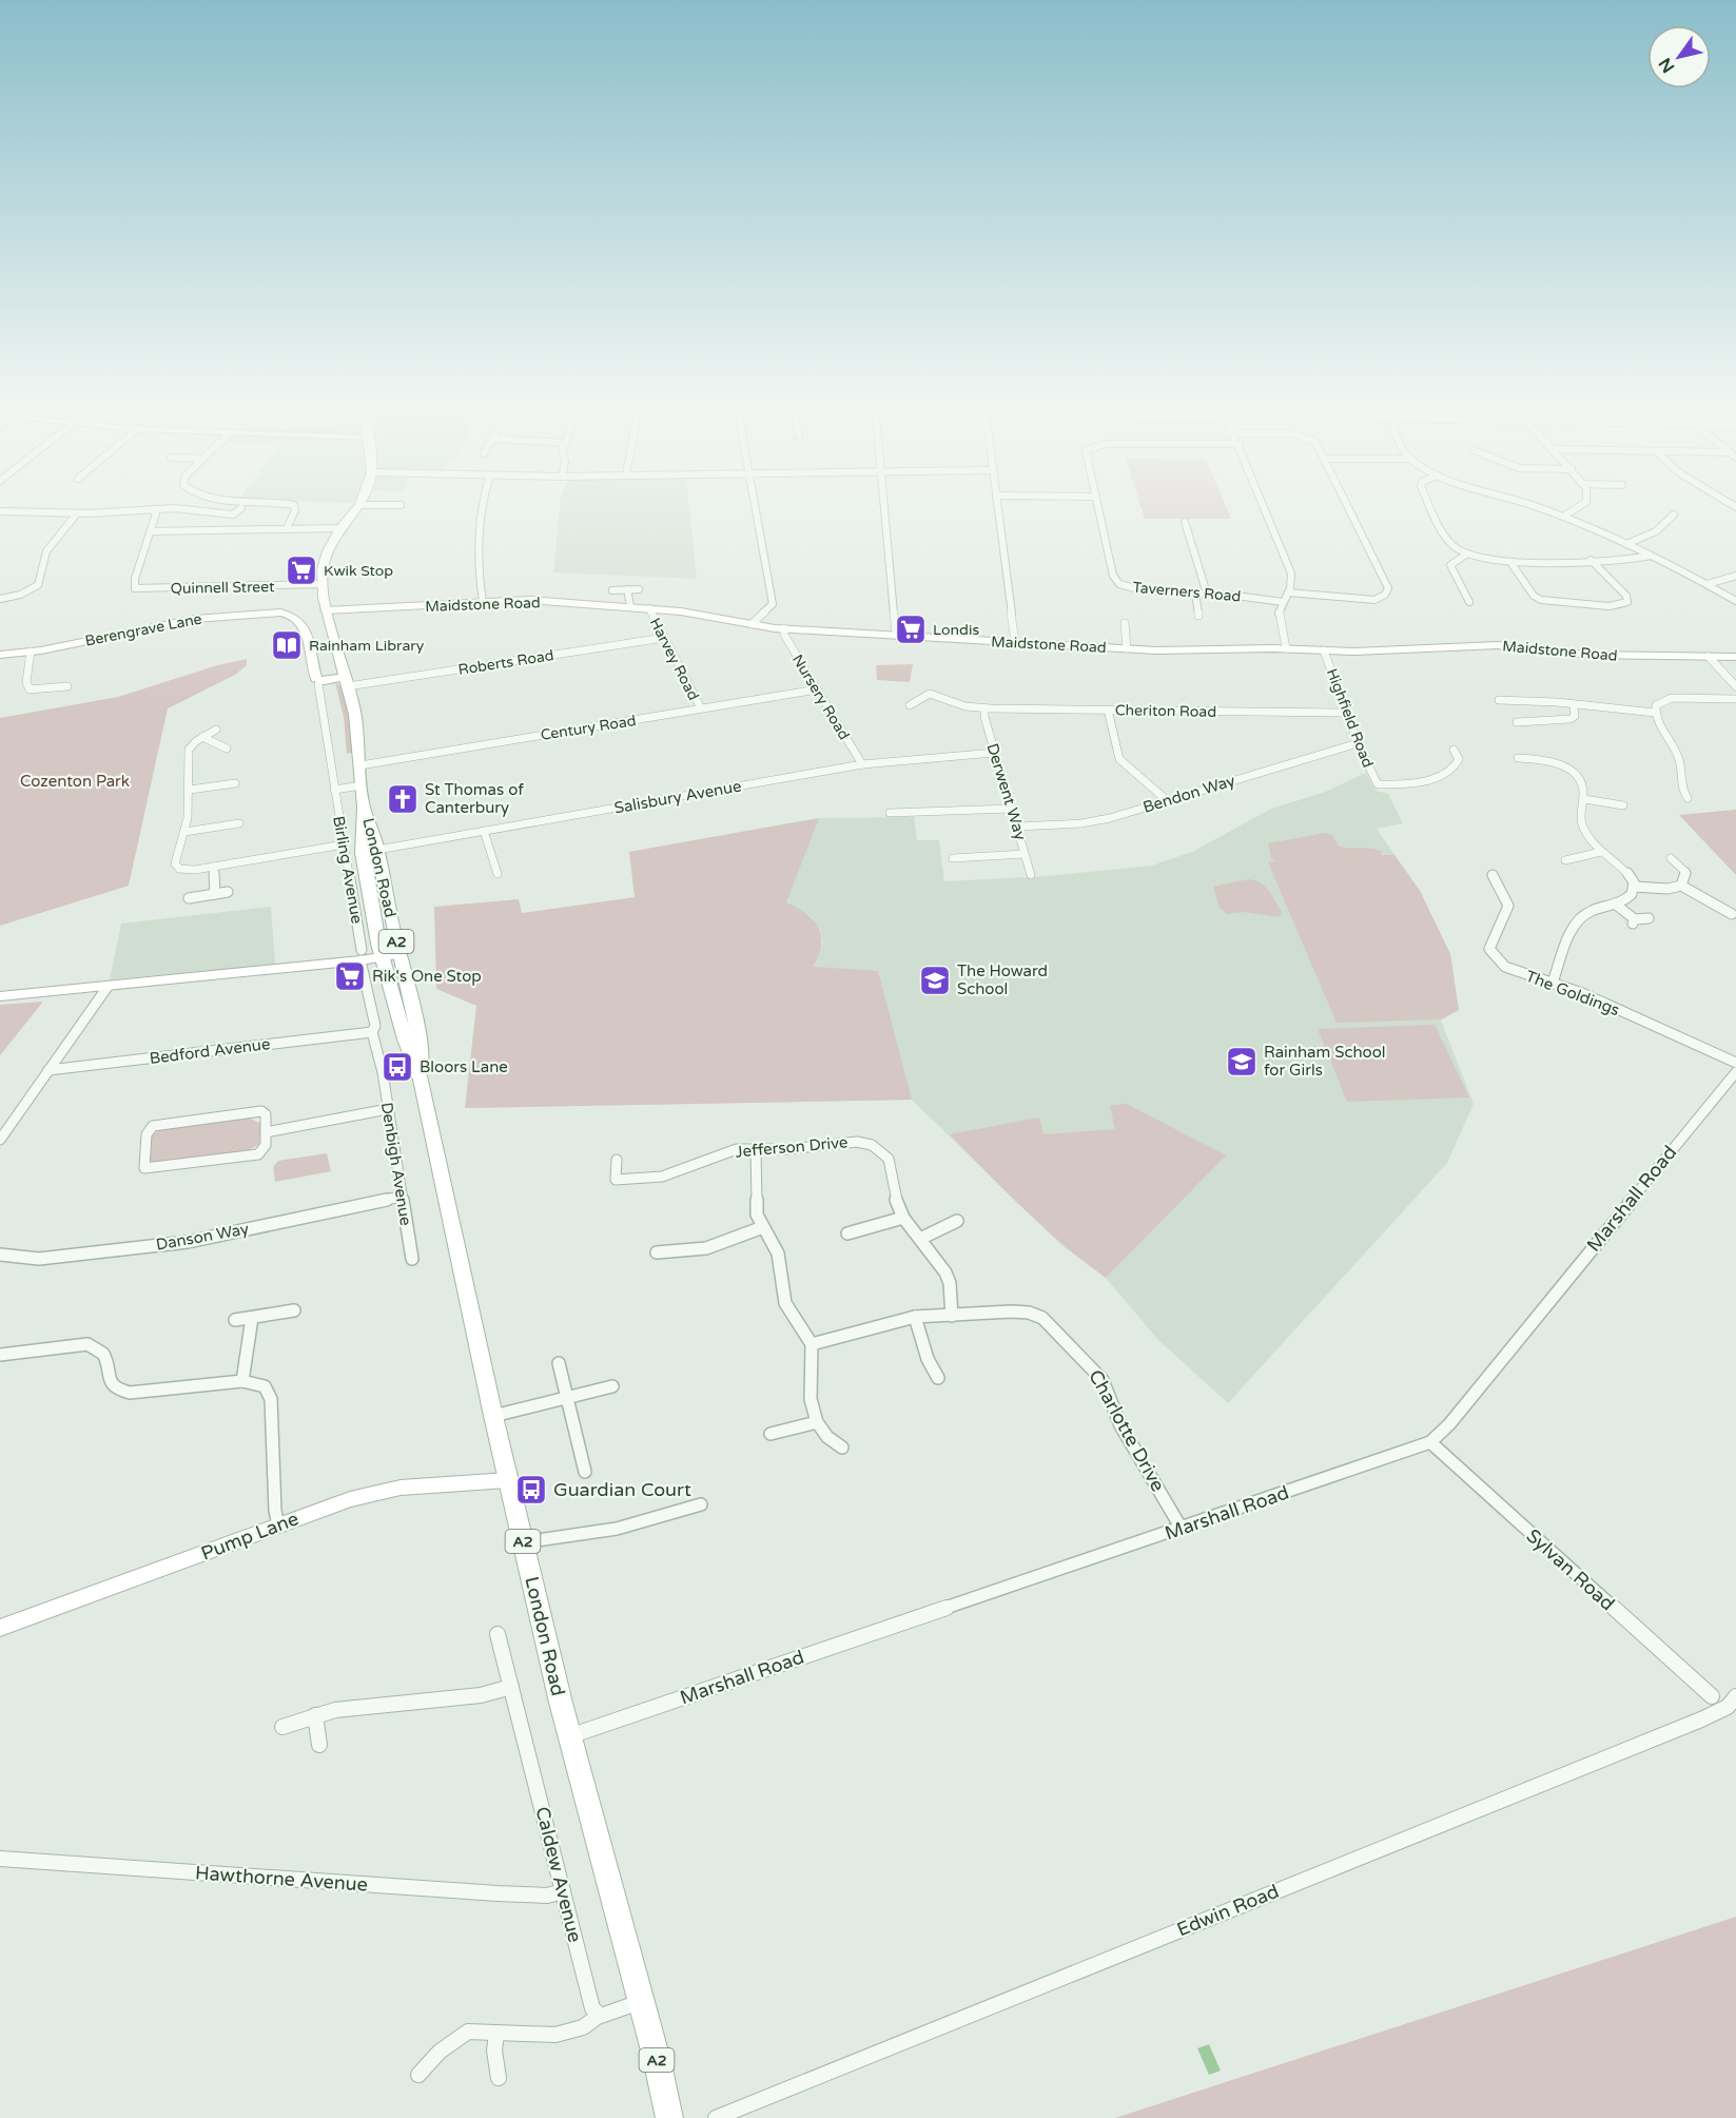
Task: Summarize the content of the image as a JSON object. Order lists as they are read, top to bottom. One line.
{"streets":{"main road":["London Road","A2"],"street":["Quinnell Street","Taverners Road","Maidstone Road","Berengrave Lane","Harvey Road","Roberts Road","Nursery Road","Cheriton Road","Highfield Road","Century Road","Derwent Way","Bendon Way","Salisbury Avenue","Birling Avenue","The Goldings","Bedford Avenue","Jefferson Drive","Denbigh Avenue","Marshall Road","Danson Way","Charlotte Drive","Pump Lane","Sylvan Road","Caldew Avenue","Hawthorne Avenue","Edwin Road"]},"crossings":[["Quinnell Street","A2"],["Maidstone Road","Harvey Road"],["Maidstone Road","Nursery Road"],["Maidstone Road","Highfield Road"],["Maidstone Road","London Road"],["Maidstone Road","A2"],["Berengrave Lane","Birling Avenue"],["Harvey Road","Roberts Road"],["Harvey Road","Century Road"],["Roberts Road","London Road"],["Nursery Road","Century Road"],["Nursery Road","Salisbury Avenue"],["Cheriton Road","Highfield Road"],["Cheriton Road","Derwent Way"],["Highfield Road","Bendon Way"],["Century Road","London Road"],["Derwent Way","Bendon Way"],["Derwent Way","Salisbury Avenue"],["Salisbury Avenue","London Road"],["London Road","A2"],["London Road","Marshall Road"],["London Road","Pump Lane"],["Birling Avenue","Denbigh Avenue"],["Bedford Avenue","Denbigh Avenue"],["Jefferson Drive","Charlotte Drive"],["Denbigh Avenue","Danson Way"],["Marshall Road","Charlotte Drive"],["Marshall Road","Sylvan Road"],["Caldew Avenue","Hawthorne Avenue"]],"parks":["Cozenton Park"],"places":{"supermarket":["Kwik Stop","Londis","Rik's One Stop"],"library":["Rainham Library"],"church":["St Thomas of Canterbury"],"school or university":["The Howard School","Rainham School for Girls"],"bus stop":["Bloors Lane","Guardian Court"]},"north":"bottom left"}
